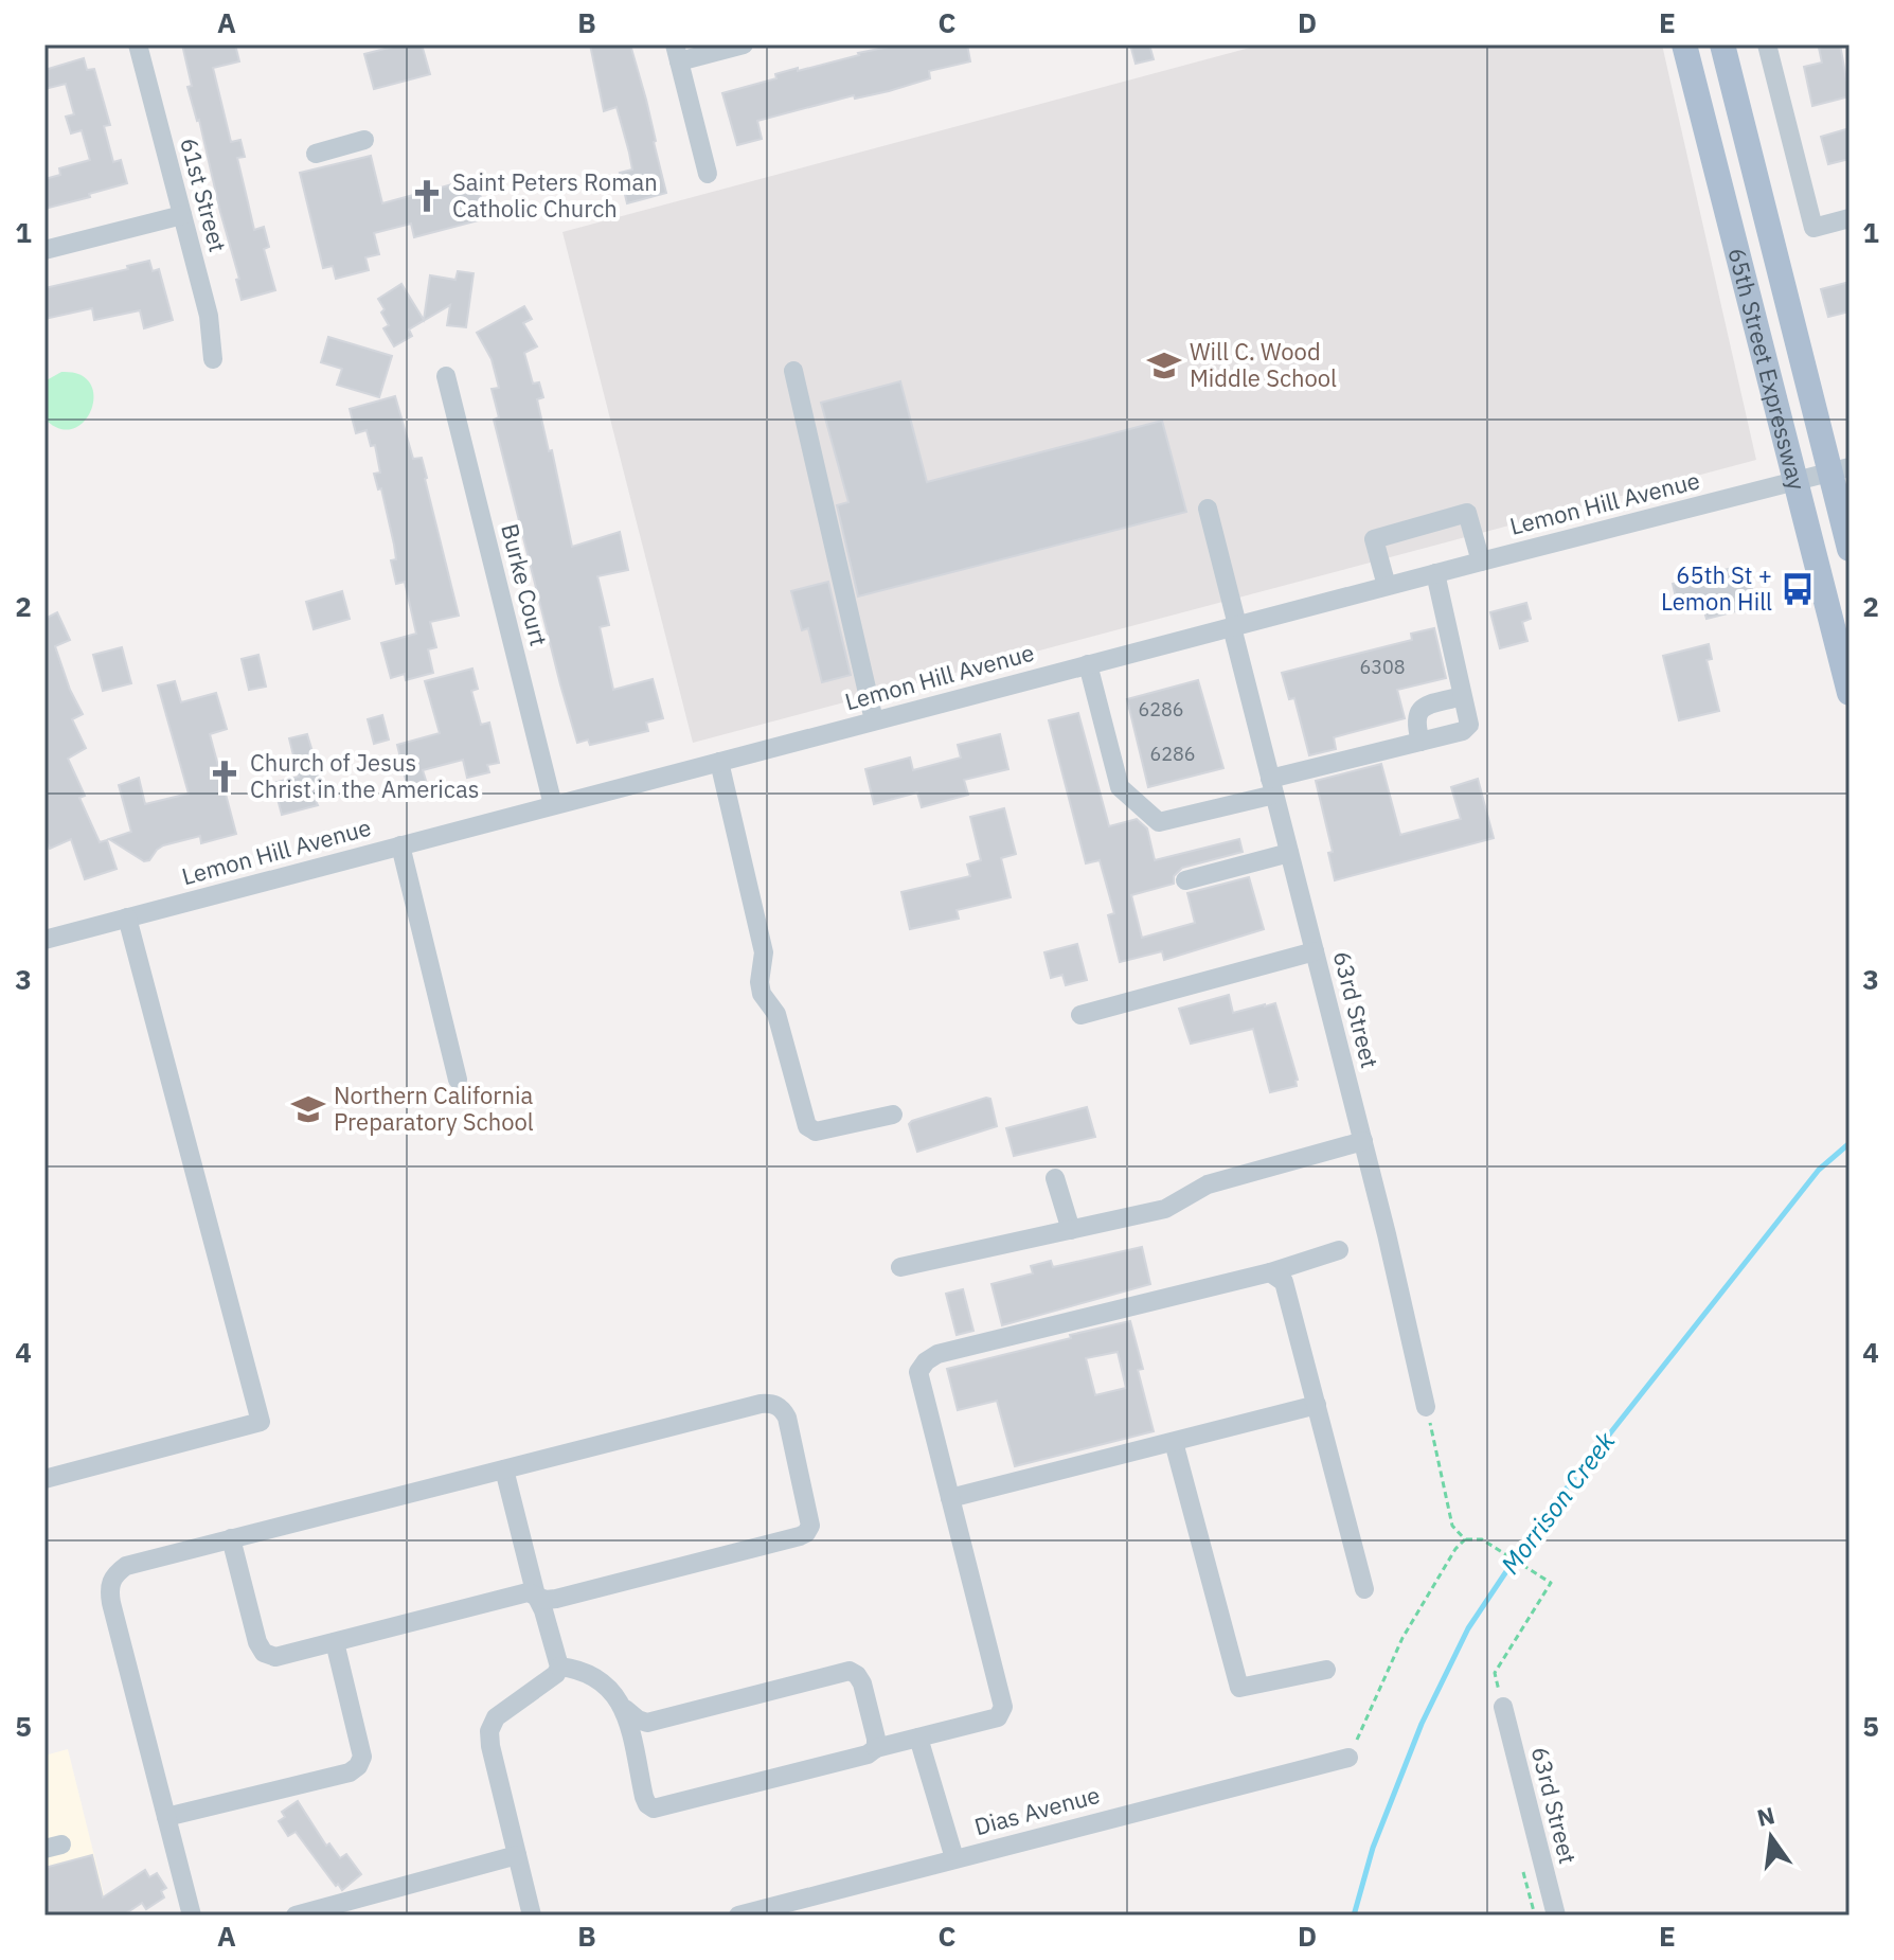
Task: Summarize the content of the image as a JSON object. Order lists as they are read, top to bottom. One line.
{"streets":{"main road":["65th Street Expressway"],"street":["61st Street","Lemon Hill Avenue","Burke Court","63rd Street","Dias Avenue"]},"crossings":[["65th Street Expressway","Lemon Hill Avenue"],["Lemon Hill Avenue","Burke Court"],["Lemon Hill Avenue","63rd Street"]],"water":["Morrison Creek"],"places":{"church":["Saint Peters Roman Catholic Church","Church of Jesus Christ in the Americas"],"school or university":["Will C. Wood Middle School","Northern California Preparatory School"],"bus stop":["65th St + Lemon Hill"]},"house_numbers":["6308","6286","6286"],"north":"top","grid":{"columns":["A","B","C","D","E"],"rows":["1","2","3","4","5"]}}
